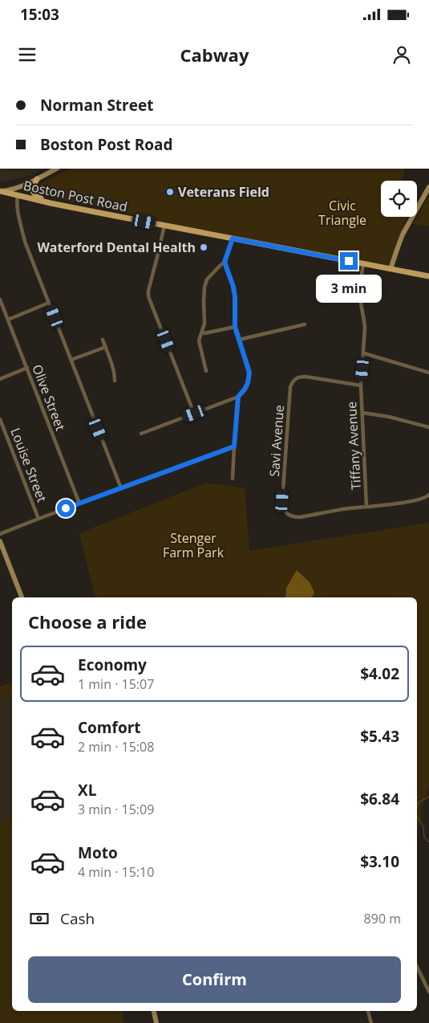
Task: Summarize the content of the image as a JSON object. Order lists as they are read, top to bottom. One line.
{"streets":{"main road":["Boston Post Road"],"street":["Olive Street","Savi Avenue","Tiffany Avenue","Louise Street"]},"crossings":[["Boston Post Road","Tiffany Avenue"],["Savi Avenue","Tiffany Avenue"]],"parks":["Civic Triangle","Stenger Farm Park"],"places":["Veterans Field","Waterford Dental Health"],"page":{"status":"15:03","header":"Cabway","banner":["Norman Street","Boston Post Road"],"bubble":"3 min","heading":"Choose a ride","list":[{"name":"Economy","note":"1 min · 15:07","value":"$4.02"},{"name":"Comfort","note":"2 min · 15:08","value":"$5.43"},{"name":"XL","note":"3 min · 15:09","value":"$6.84"},{"name":"Moto","note":"4 min · 15:10","value":"$3.10"}],"pay":["Cash","890 m"],"buttons":"Confirm"}}
